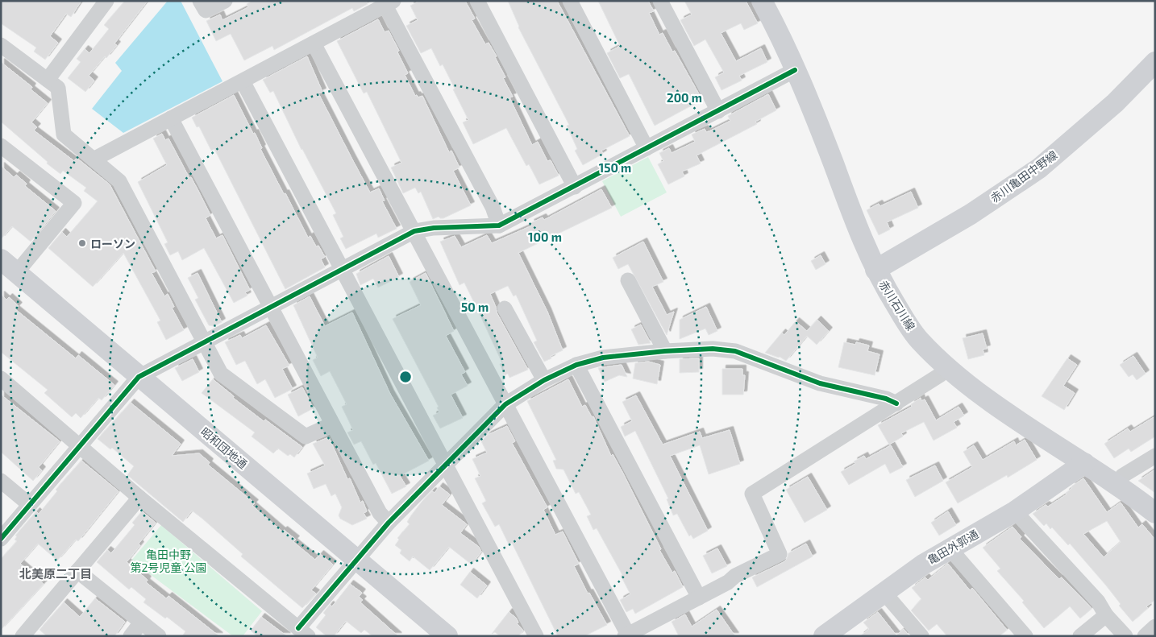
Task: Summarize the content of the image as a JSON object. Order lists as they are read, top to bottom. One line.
{"streets":{"street":["赤川亀田中野線","赤川石川線","昭和団地通","亀田外郭通"]},"crossings":[["赤川亀田中野線","赤川石川線"],["赤川石川線","亀田外郭通"]],"districts":["北美原二丁目"],"parks":["亀田中野 第2号児童 公園"],"places":["ローソン"],"rings":["200 m","150 m","100 m","50 m"]}
